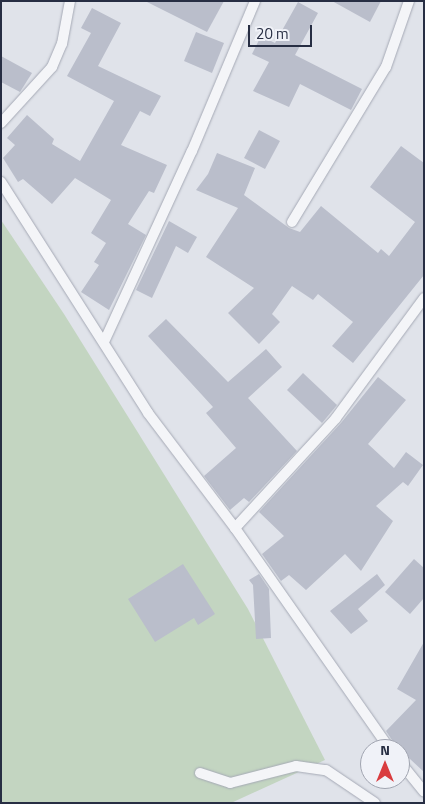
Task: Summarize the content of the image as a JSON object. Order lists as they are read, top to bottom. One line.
{"scale_bar":"20 m","north":"top"}
